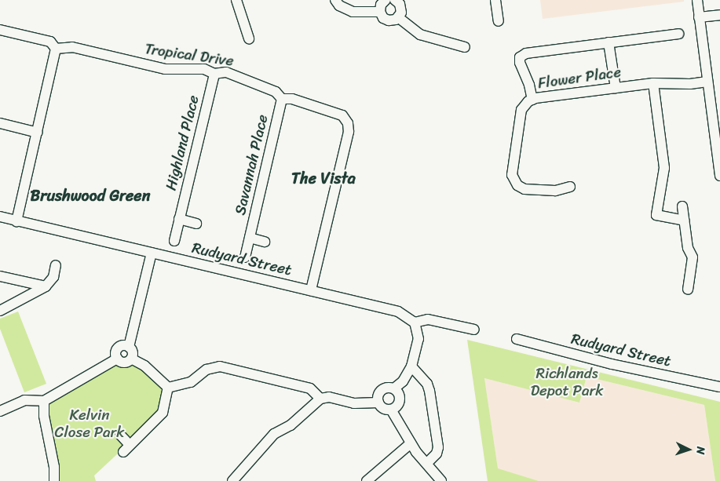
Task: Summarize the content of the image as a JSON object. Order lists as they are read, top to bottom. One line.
{"streets":{"street":["Tropical Drive","Flower Place","Highland Place","Savannah Place","Rudyard Street"]},"crossings":[["Tropical Drive","Highland Place"],["Tropical Drive","Savannah Place"],["Tropical Drive","Rudyard Street"]],"districts":["The Vista","Brushwood Green"],"parks":["Richlands Depot Park","Kelvin Close Park"],"north":"right"}
